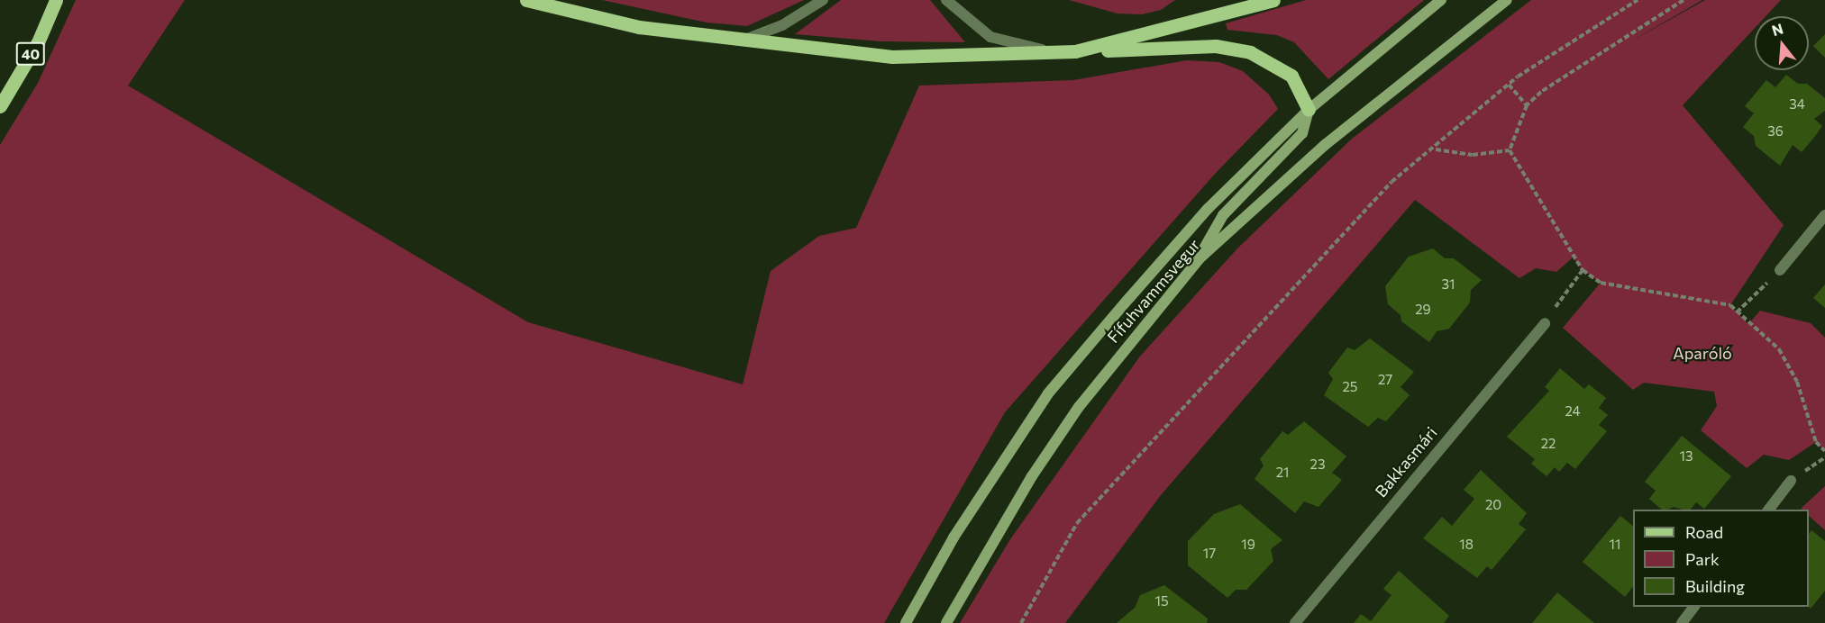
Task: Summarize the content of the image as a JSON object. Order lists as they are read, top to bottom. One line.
{"streets":{"main road":["40","Fífuhvammsvegur"],"street":["Bakkasmári"]},"parks":["Aparóló"],"house_numbers":["34","36","31","29","27","25","24","22","13","23","21","20","19","18","11","17","15"],"legend":["Road","Park","Building"],"north":"top"}
